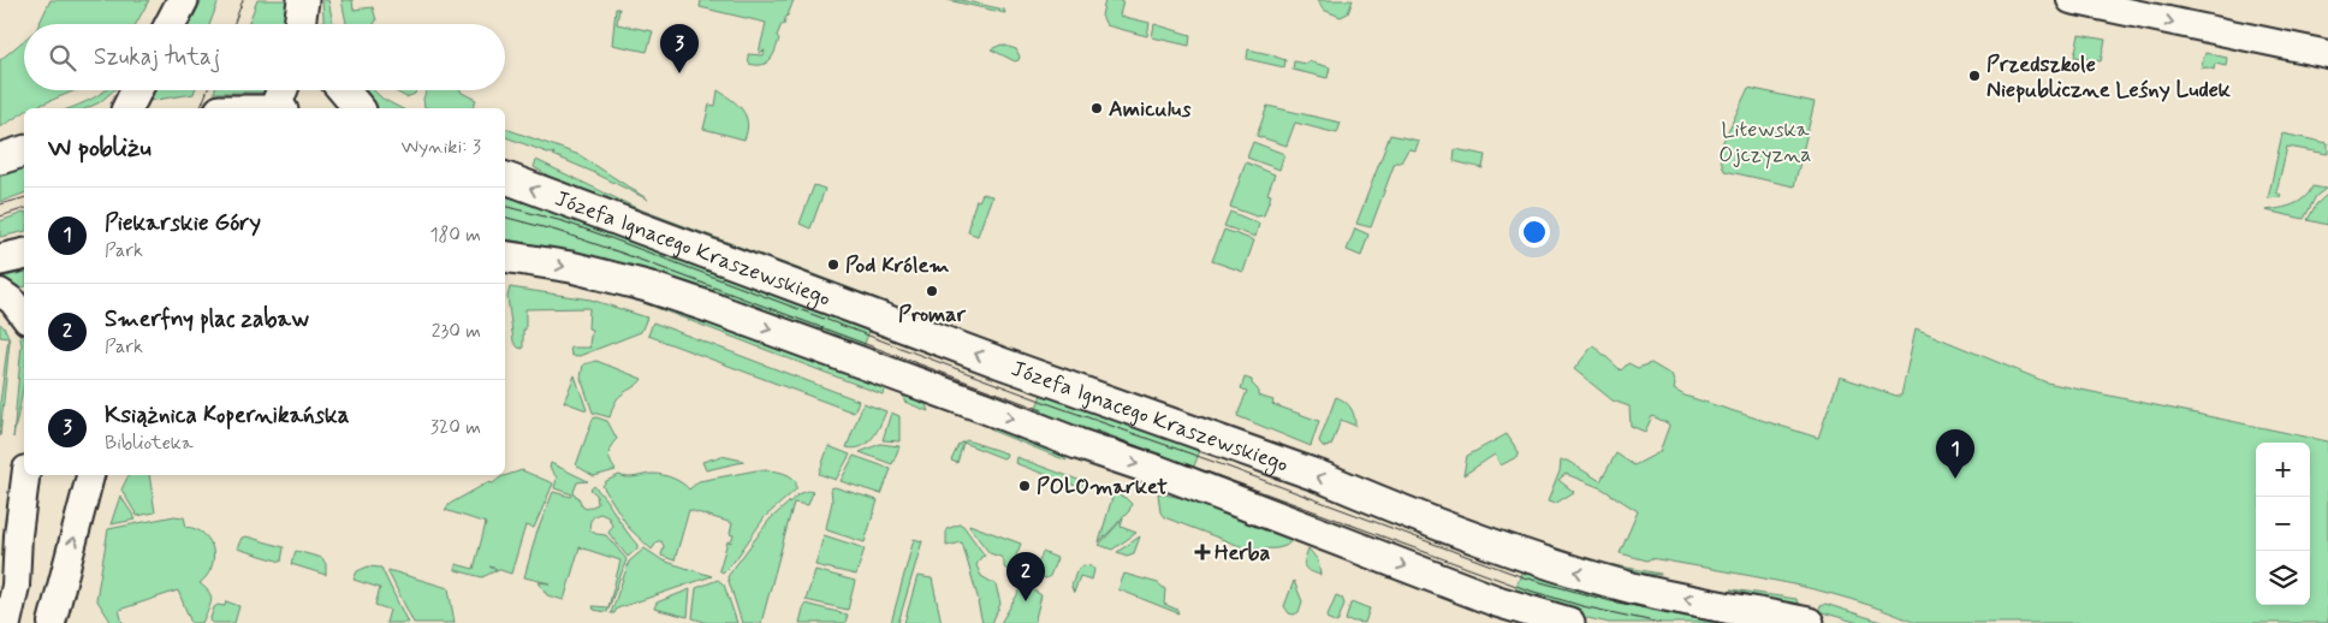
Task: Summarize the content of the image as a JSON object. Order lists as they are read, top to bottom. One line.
{"streets":{"main road":["Józefa Ignacego Kraszewskiego"]},"parks":["Litewska Ojczyzna"],"places":{"other":["Przedszkole Niepubliczne Leśny Ludek","Amiculus","Pod Królem","Promar","POLOmarket"],"health":["Herba"]},"page":{"pins":["3","1","2"],"search":"Szukaj tutaj","heading":["W pobliżu","Wyniki: 3"],"list":[{"mark":"1","name":"Piekarskie Góry","note":"Park","value":"180 m"},{"mark":"2","name":"Smerfny plac zabaw","note":"Park","value":"230 m"},{"mark":"3","name":"Książnica Kopernikańska","note":"Biblioteka","value":"320 m"}],"map_buttons":["+","−"]}}
